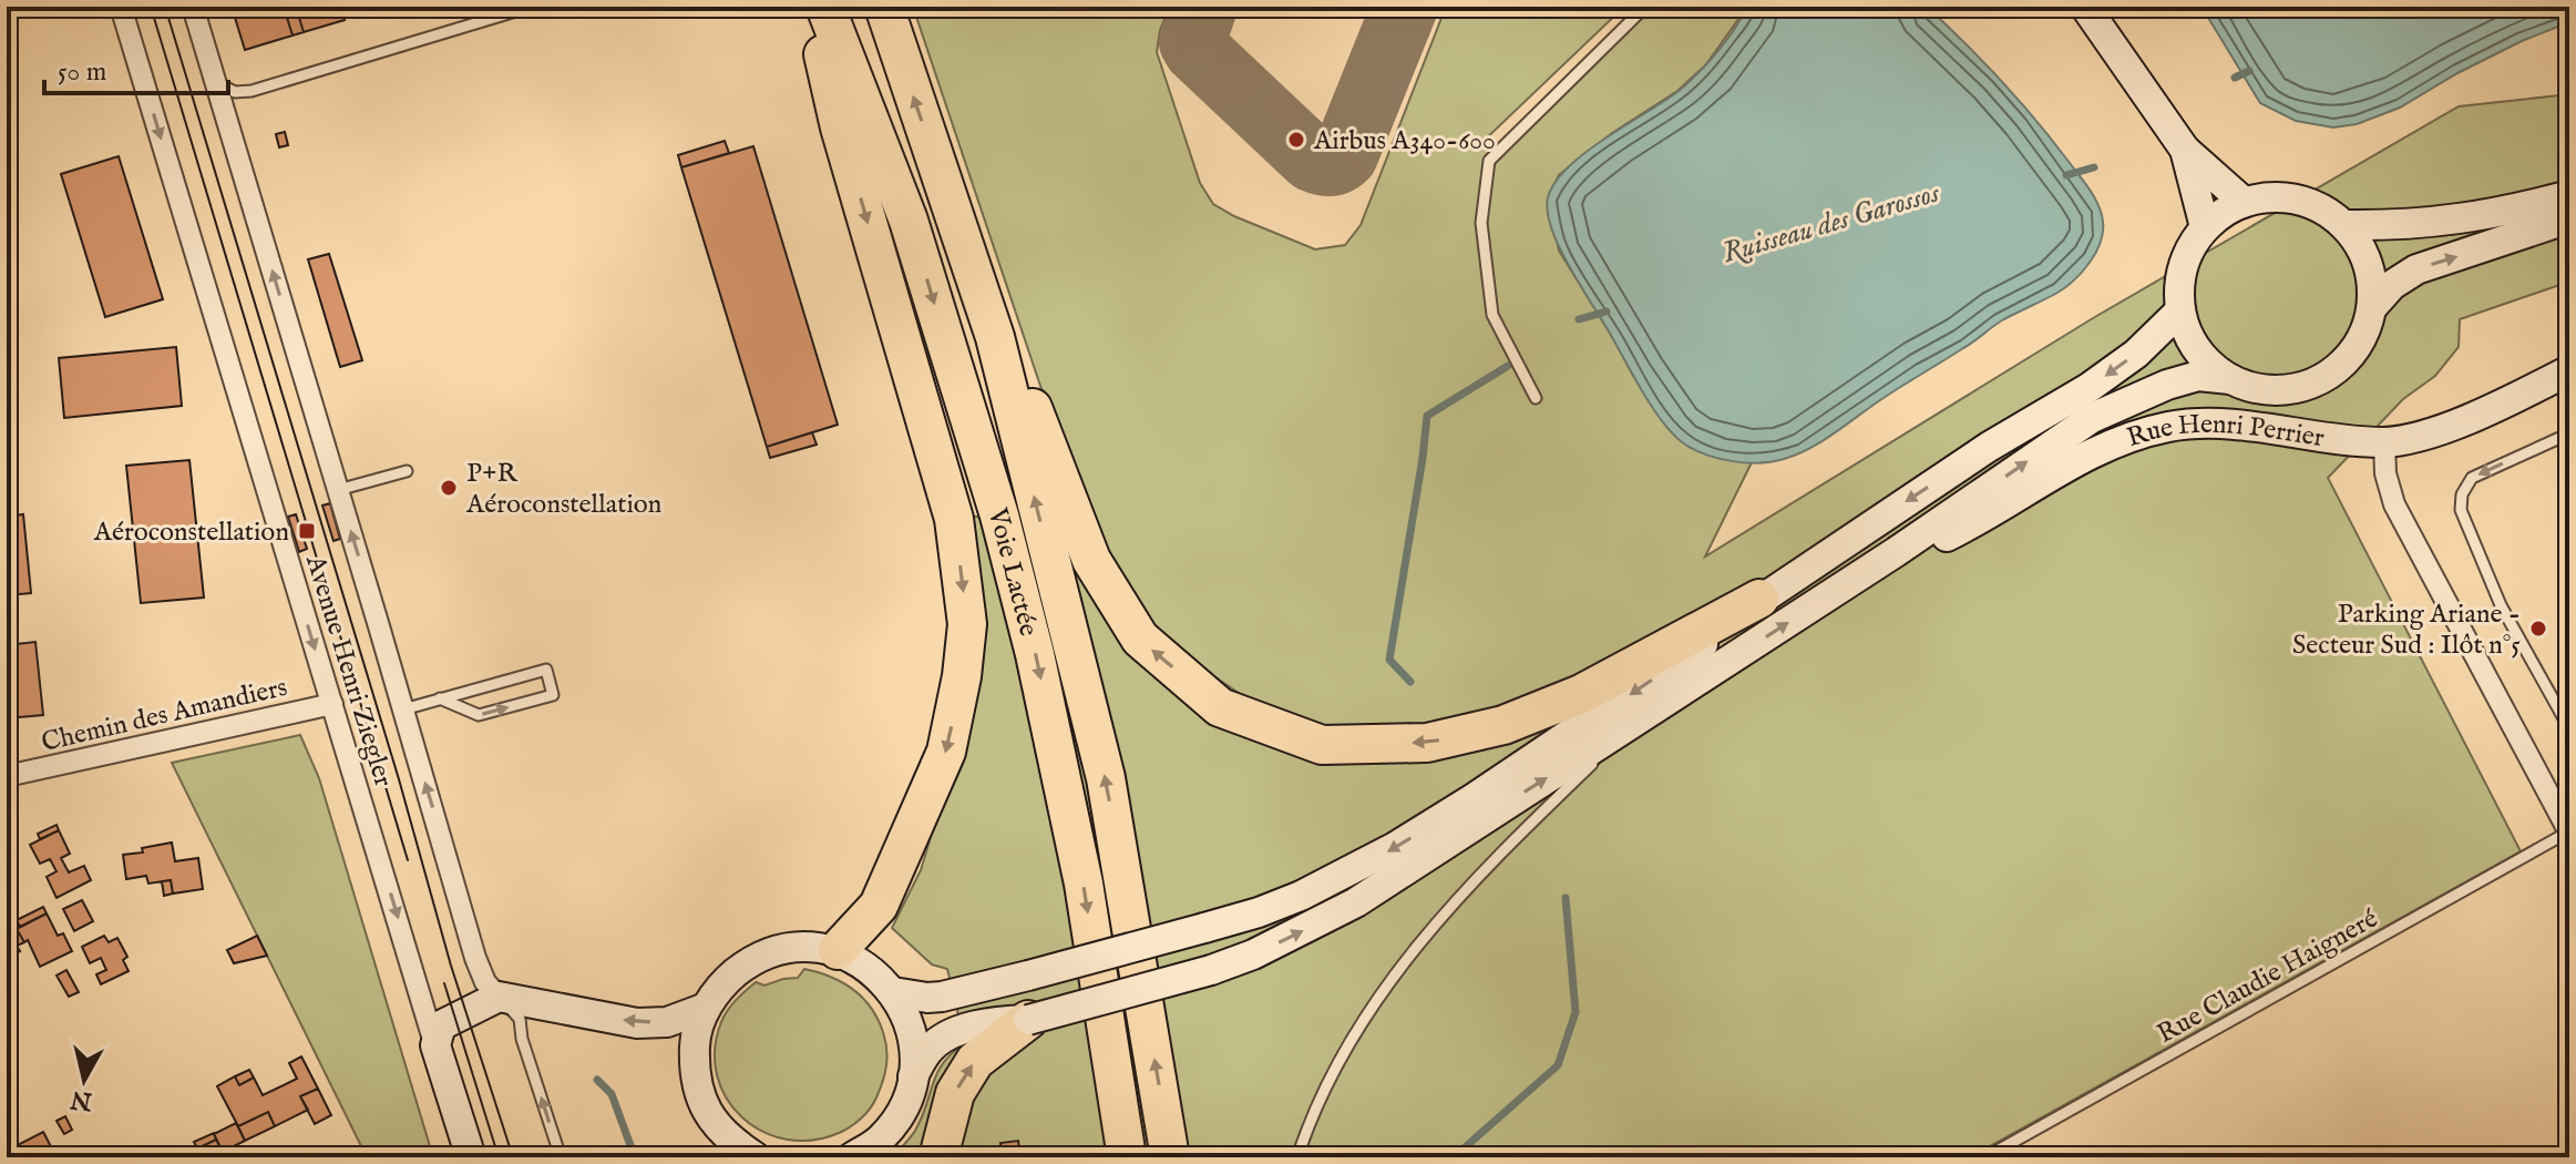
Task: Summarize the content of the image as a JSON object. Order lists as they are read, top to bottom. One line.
{"streets":{"highway":["Voie Lactée"],"main road":["Rue Henri Perrier"],"street":["Avenue Henri Ziegler","Chemin des Amandiers"],"lane":["Rue Claudie Haigneré"]},"crossings":[["Avenue Henri Ziegler","Chemin des Amandiers"]],"water":["Ruisseau des Garossos"],"places":{"other":["Airbus A340-600","P+R Aéroconstellation","Parking Ariane - Secteur Sud : Ilôt n°5"],"transit":["Aéroconstellation"]},"scale_bar":"50 m","north":"bottom"}
